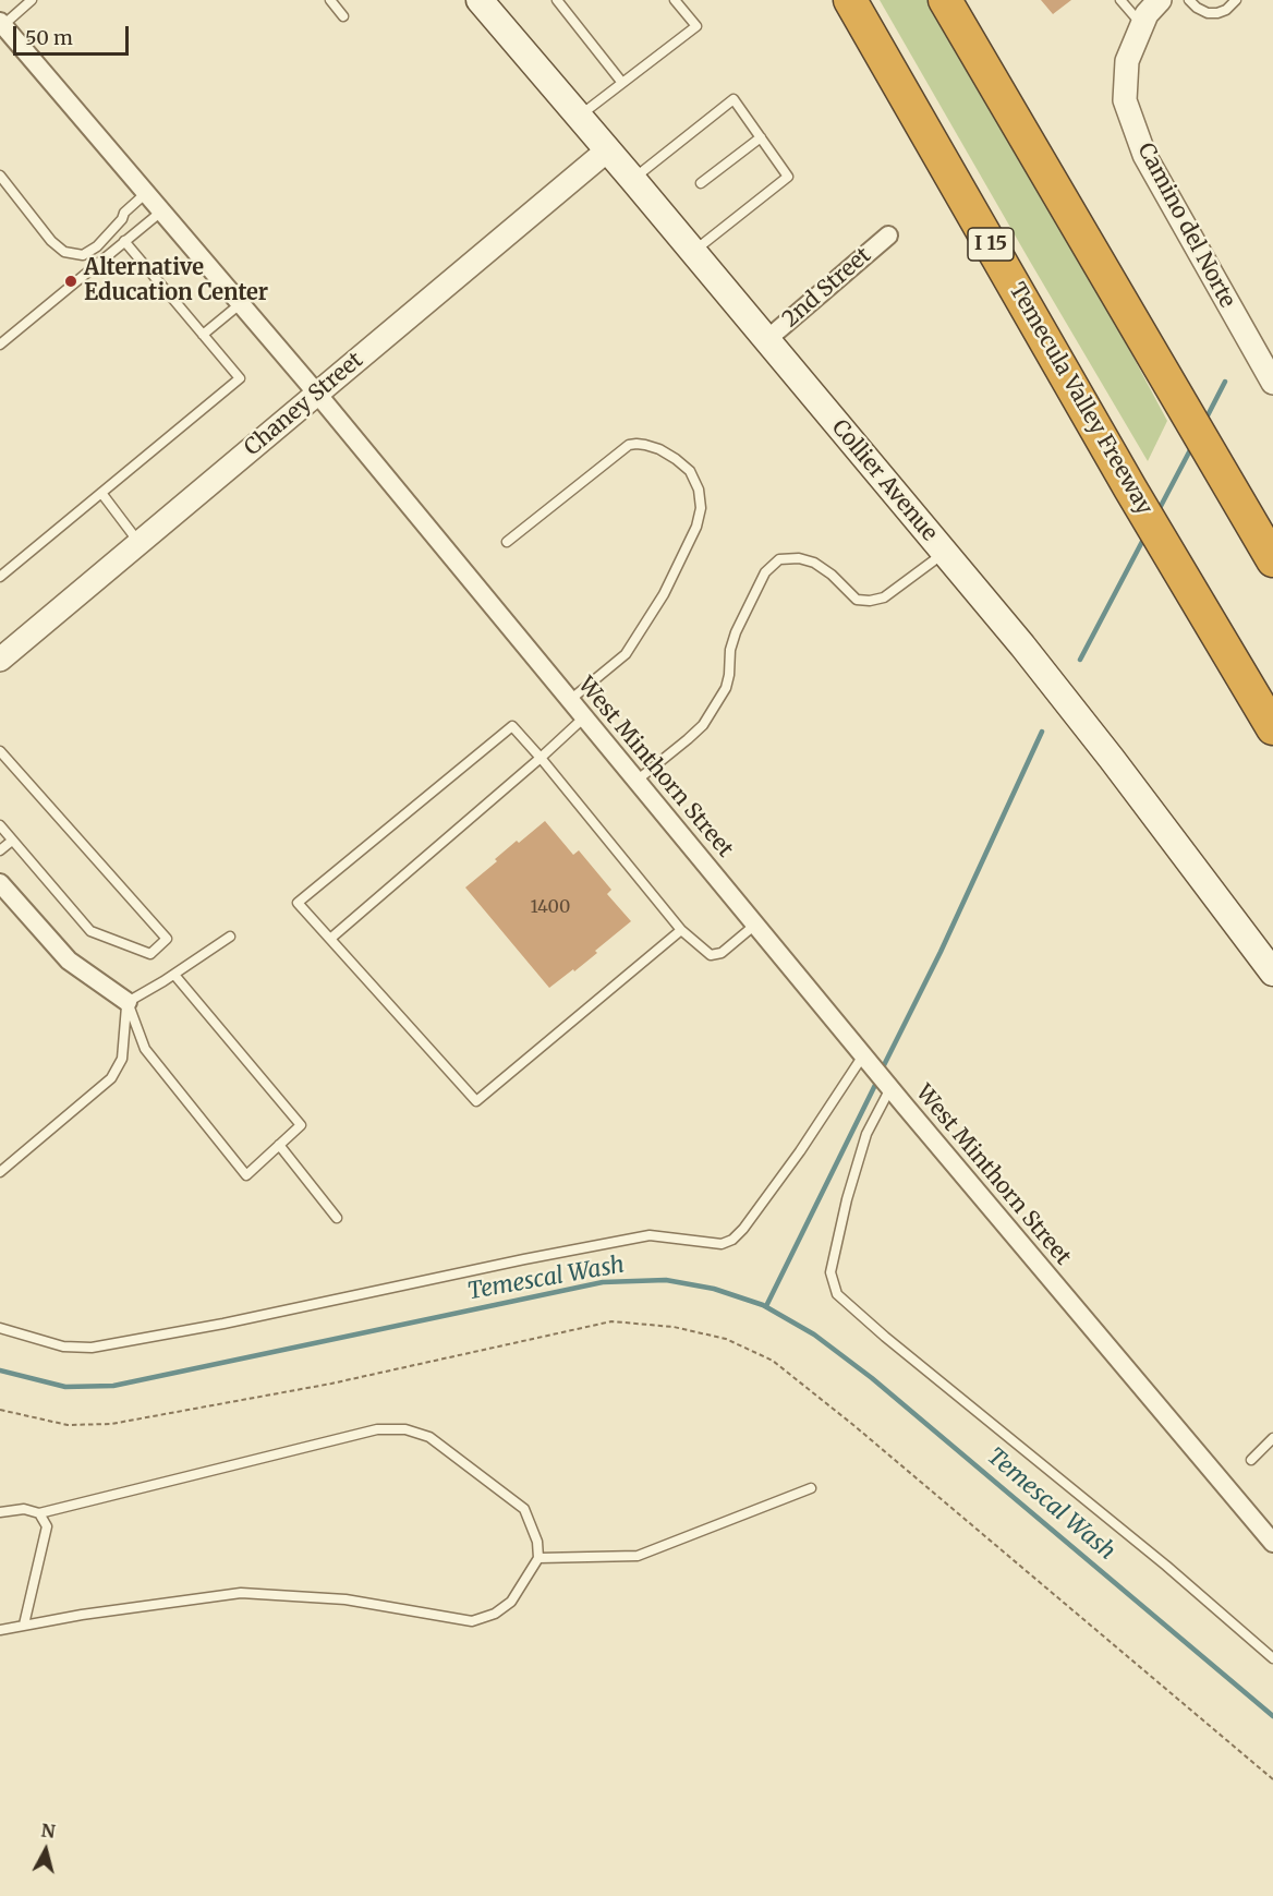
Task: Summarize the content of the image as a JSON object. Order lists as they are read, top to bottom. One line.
{"streets":{"highway":["I 15","Temecula Valley Freeway"],"main road":["Collier Avenue"],"street":["Camino del Norte","2nd Street","Chaney Street","West Minthorn Street"]},"crossings":[["2nd Street","Collier Avenue"],["Chaney Street","Collier Avenue"],["Chaney Street","West Minthorn Street"]],"water":["Temescal Wash"],"places":["Alternative Education Center"],"house_numbers":["1400"],"scale_bar":"50 m","north":"top"}
